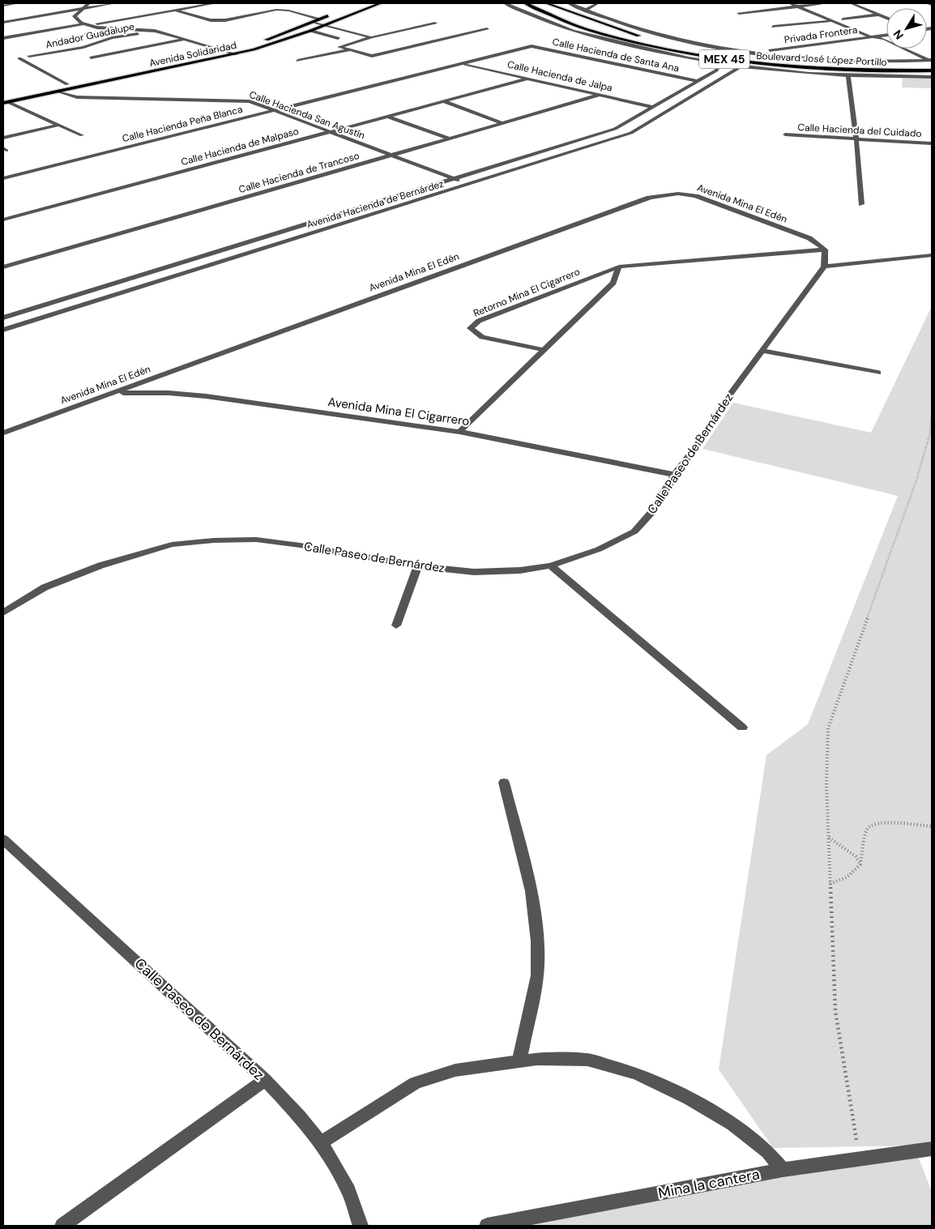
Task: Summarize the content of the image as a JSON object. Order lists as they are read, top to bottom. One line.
{"streets":{"main road":["Avenida Solidaridad","MEX 45","Boulevard José López Portillo"],"street":["Privada Frontera","Andador Guadalupe","Calle Hacienda de Santa Ana","Calle Hacienda de Jalpa","Calle Hacienda San Agustín","Calle Hacienda Peña Blanca","Calle Hacienda del Cuidado","Calle Hacienda de Malpaso","Calle Hacienda de Trancoso","Avenida Mina El Edén","Avenida Hacienda de Bernárdez","Retorno Mina El Cigarrero","Avenida Mina El Cigarrero","Calle Paseo de Bernárdez","Mina la cantera"]},"crossings":[["Avenida Solidaridad","Calle Hacienda San Agustín"],["Calle Hacienda de Santa Ana","Calle Hacienda Peña Blanca"],["Calle Hacienda de Santa Ana","Avenida Hacienda de Bernárdez"],["Calle Hacienda de Jalpa","Calle Hacienda Peña Blanca"],["Calle Hacienda de Jalpa","Calle Hacienda de Malpaso"],["Calle Hacienda de Jalpa","Calle Hacienda de Trancoso"],["Calle Hacienda de Jalpa","Avenida Hacienda de Bernárdez"],["Calle Hacienda San Agustín","Calle Hacienda Peña Blanca"],["Calle Hacienda San Agustín","Calle Hacienda de Malpaso"],["Calle Hacienda San Agustín","Calle Hacienda de Trancoso"],["Calle Hacienda San Agustín","Avenida Hacienda de Bernárdez"],["Avenida Mina El Edén","Retorno Mina El Cigarrero"],["Avenida Mina El Edén","Avenida Mina El Cigarrero"],["Avenida Mina El Edén","Calle Paseo de Bernárdez"],["Retorno Mina El Cigarrero","Calle Paseo de Bernárdez"],["Avenida Mina El Cigarrero","Calle Paseo de Bernárdez"]],"north":"bottom left"}
